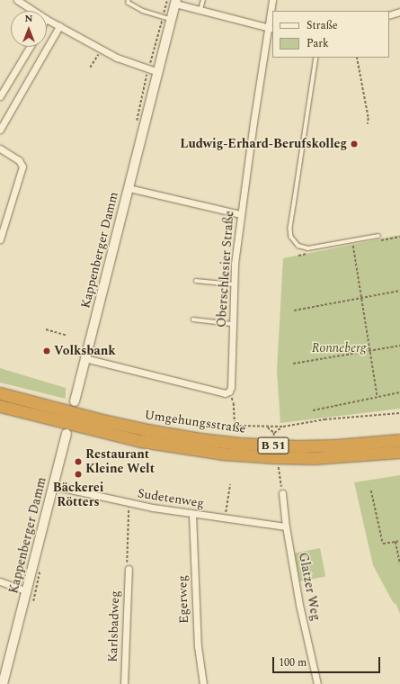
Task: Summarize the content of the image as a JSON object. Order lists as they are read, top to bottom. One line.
{"streets":{"highway":["Umgehungsstraße","B 51"],"main road":["Kappenberger Damm"],"street":["Oberschlesier Straße","Sudetenweg","Glatzer Weg","Egerweg","Karlsbadweg"]},"crossings":[["Kappenberger Damm","Oberschlesier Straße"],["Kappenberger Damm","Sudetenweg"],["Umgehungsstraße","B 51"],["Sudetenweg","Glatzer Weg"],["Sudetenweg","Egerweg"]],"parks":["Ronneberg"],"places":["Ludwig-Erhard-Berufskolleg","Volksbank","Restaurant Kleine Welt","Bäckerei Rötters"],"legend":["Straße","Park"],"scale_bar":"100 m","north":"top"}
